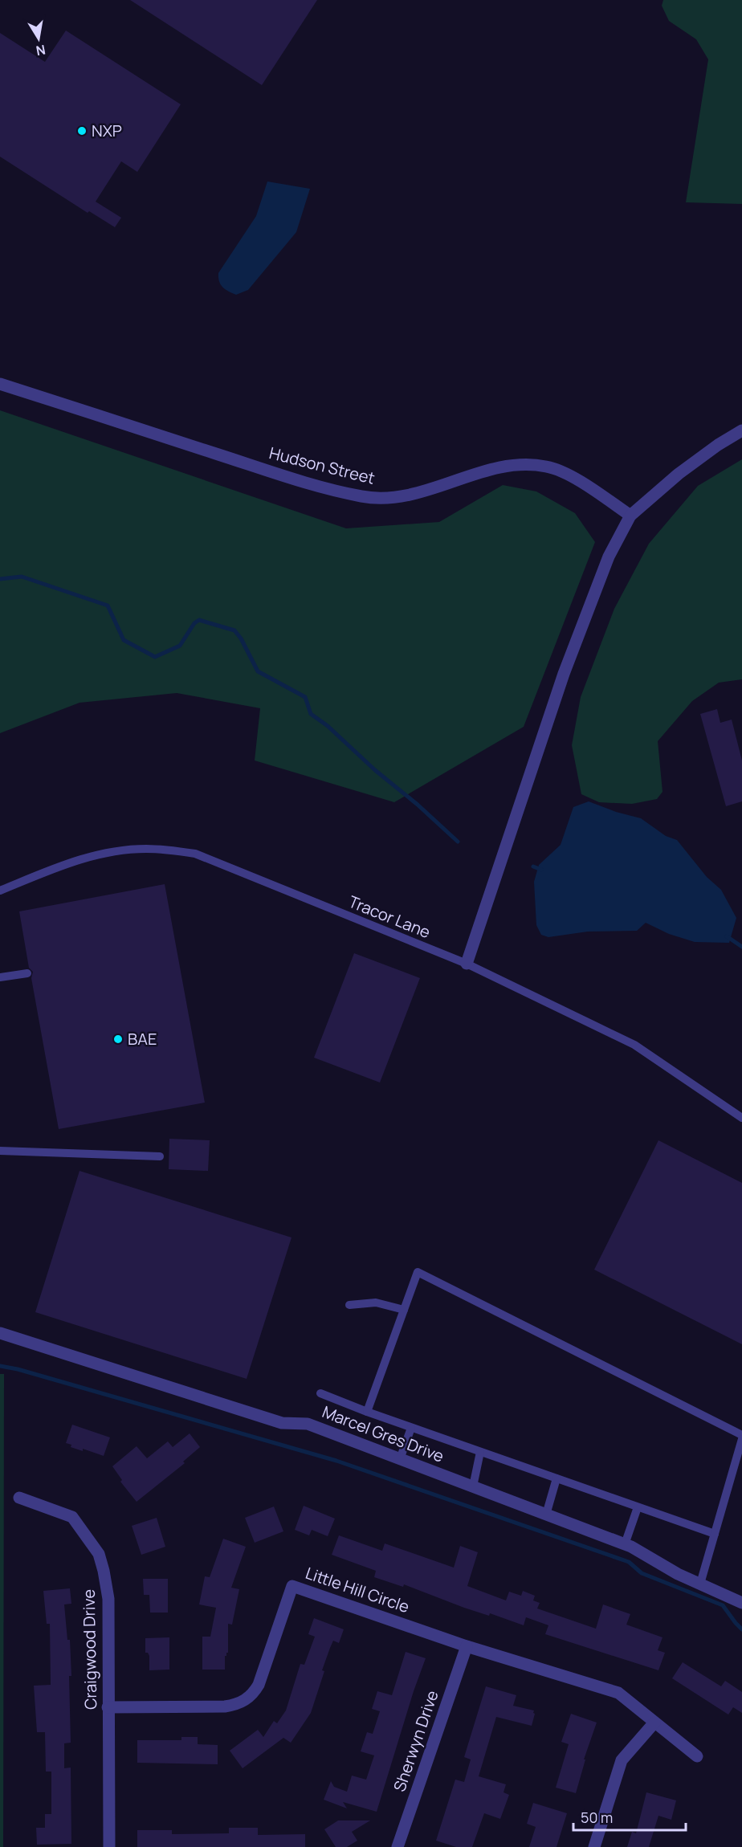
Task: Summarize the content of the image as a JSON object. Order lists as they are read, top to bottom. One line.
{"streets":{"street":["Hudson Street","Marcel Gres Drive","Little Hill Circle","Craigwood Drive","Sherwyn Drive"],"lane":["Tracor Lane"]},"crossings":[["Little Hill Circle","Craigwood Drive"],["Little Hill Circle","Sherwyn Drive"]],"places":["NXP","BAE"],"scale_bar":"50 m","north":"bottom"}
